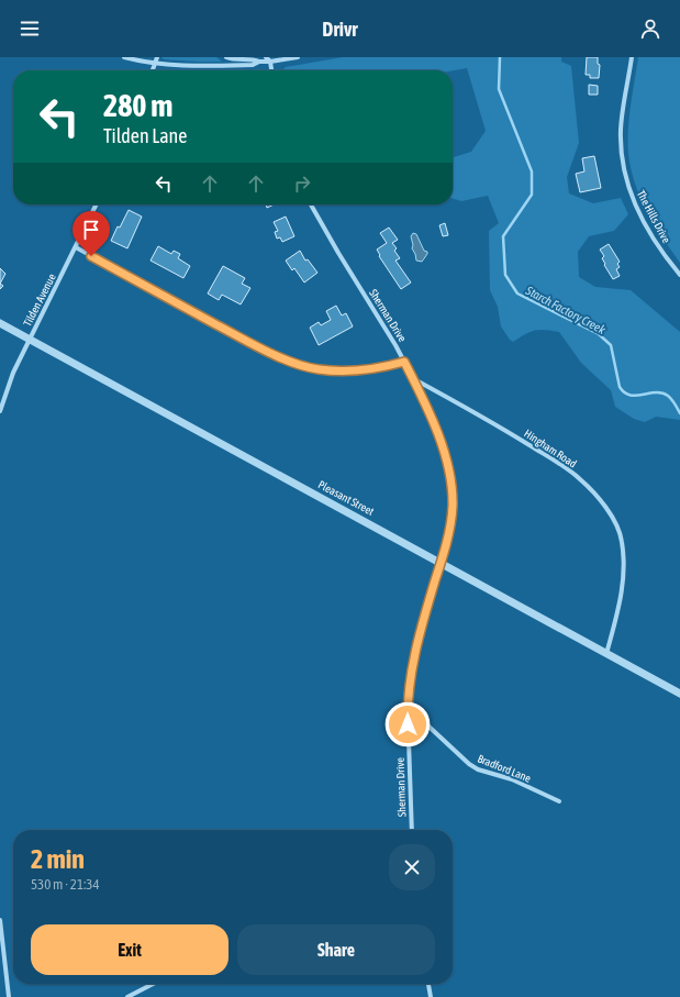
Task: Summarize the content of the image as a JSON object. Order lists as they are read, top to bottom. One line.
{"streets":{"street":["The Hills Drive","Tilden Avenue","Sherman Drive","Hingham Road","Pleasant Street","Bradford Lane"]},"crossings":[["Tilden Avenue","Pleasant Street"],["Sherman Drive","Hingham Road"],["Sherman Drive","Pleasant Street"],["Sherman Drive","Bradford Lane"],["Hingham Road","Pleasant Street"]],"water":["Starch Factory Creek"],"page":{"header":"Drivr","turn":["280 m","Tilden Lane"],"heading":["2 min","530 m · 21:34"],"buttons":["Exit","Share"]}}
